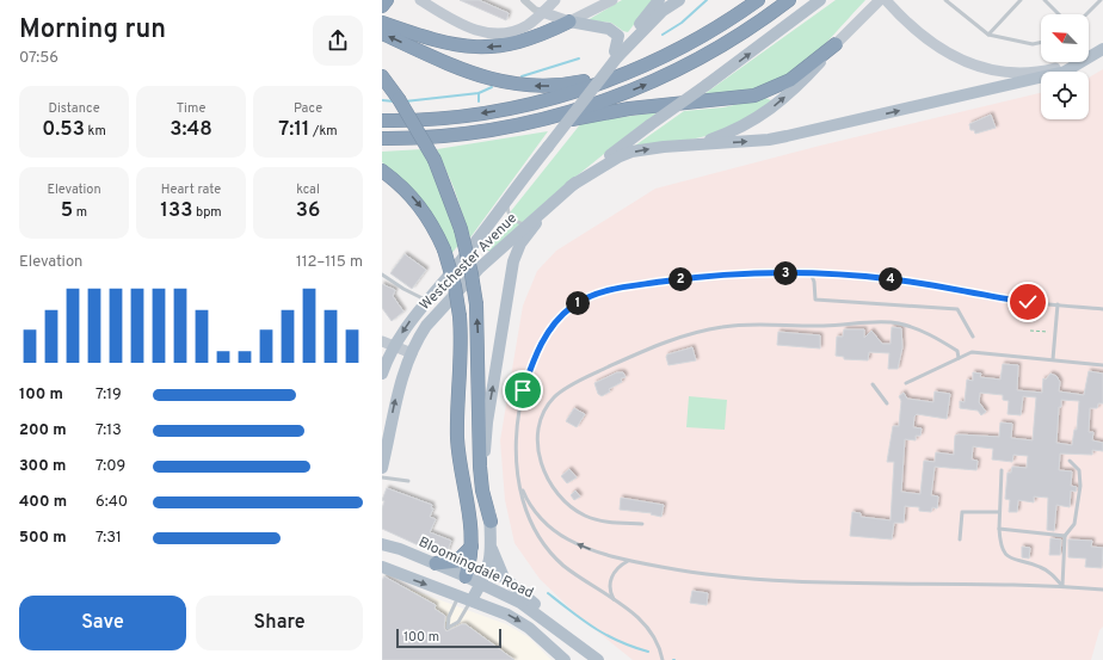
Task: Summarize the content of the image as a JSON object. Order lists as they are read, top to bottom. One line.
{"streets":{"main road":["Westchester Avenue","Bloomingdale Road"]},"scale_bar":"100 m","north":"top left","page":{"heading":["Morning run","07:56"],"stats":[["Distance","0.53 km"],["Time","3:48"],["Pace","7:11 /km"],["Elevation","5 m"],["Heart rate","133 bpm"],["kcal","36"]],"chart":["Elevation","112–115 m"],"pins":["3","2","4","1"],"list":[{"name":"100 m","note":"7:19"},{"name":"200 m","note":"7:13"},{"name":"300 m","note":"7:09"},{"name":"400 m","note":"6:40"},{"name":"500 m","note":"7:31"}],"buttons":["Save","Share"],"scale":"100 m"}}
